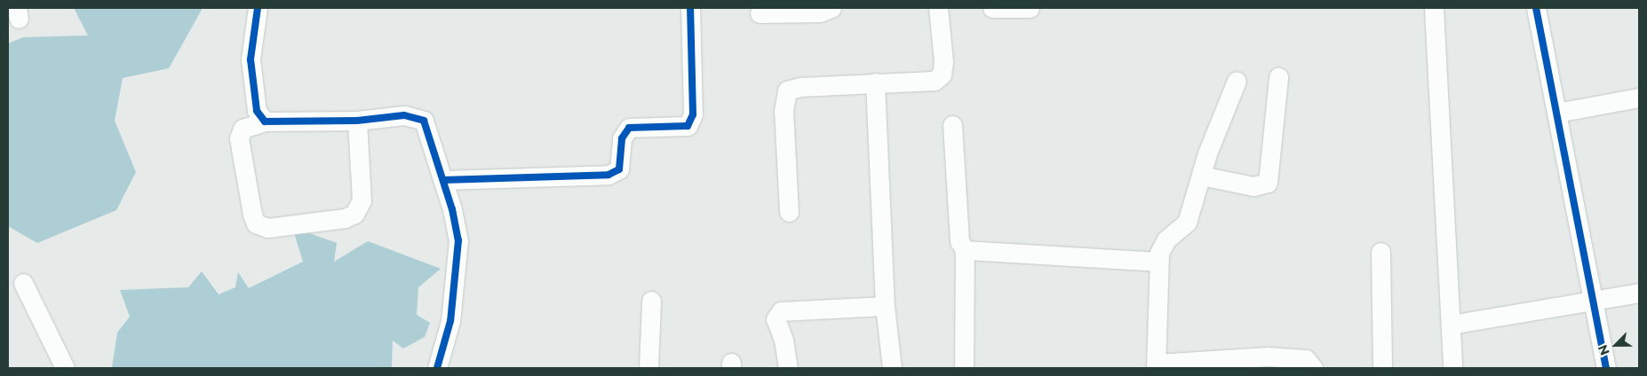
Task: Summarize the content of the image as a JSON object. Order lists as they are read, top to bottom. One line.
{"north":"bottom left"}
